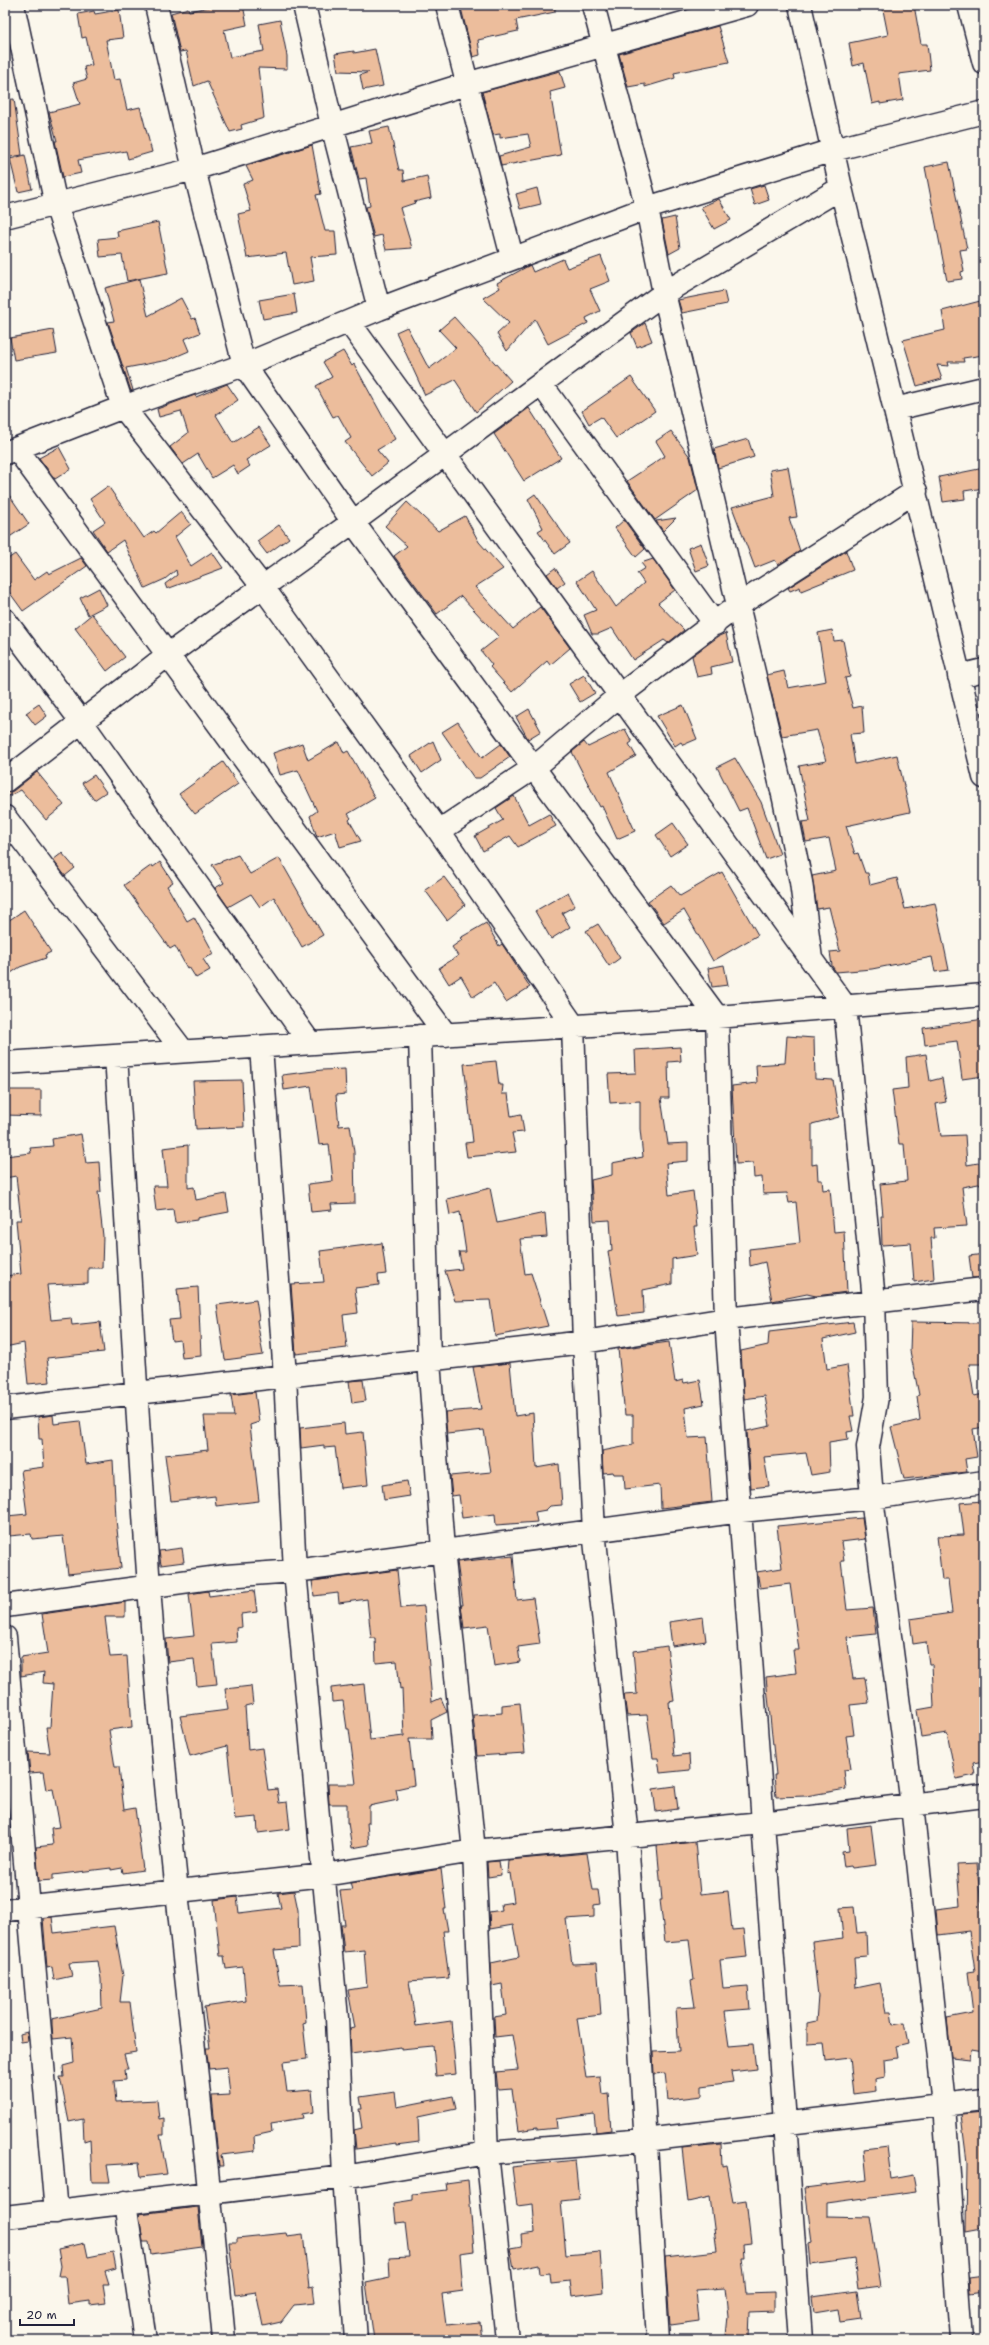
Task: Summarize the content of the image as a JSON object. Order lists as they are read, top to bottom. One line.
{"scale_bar":"20 m"}
